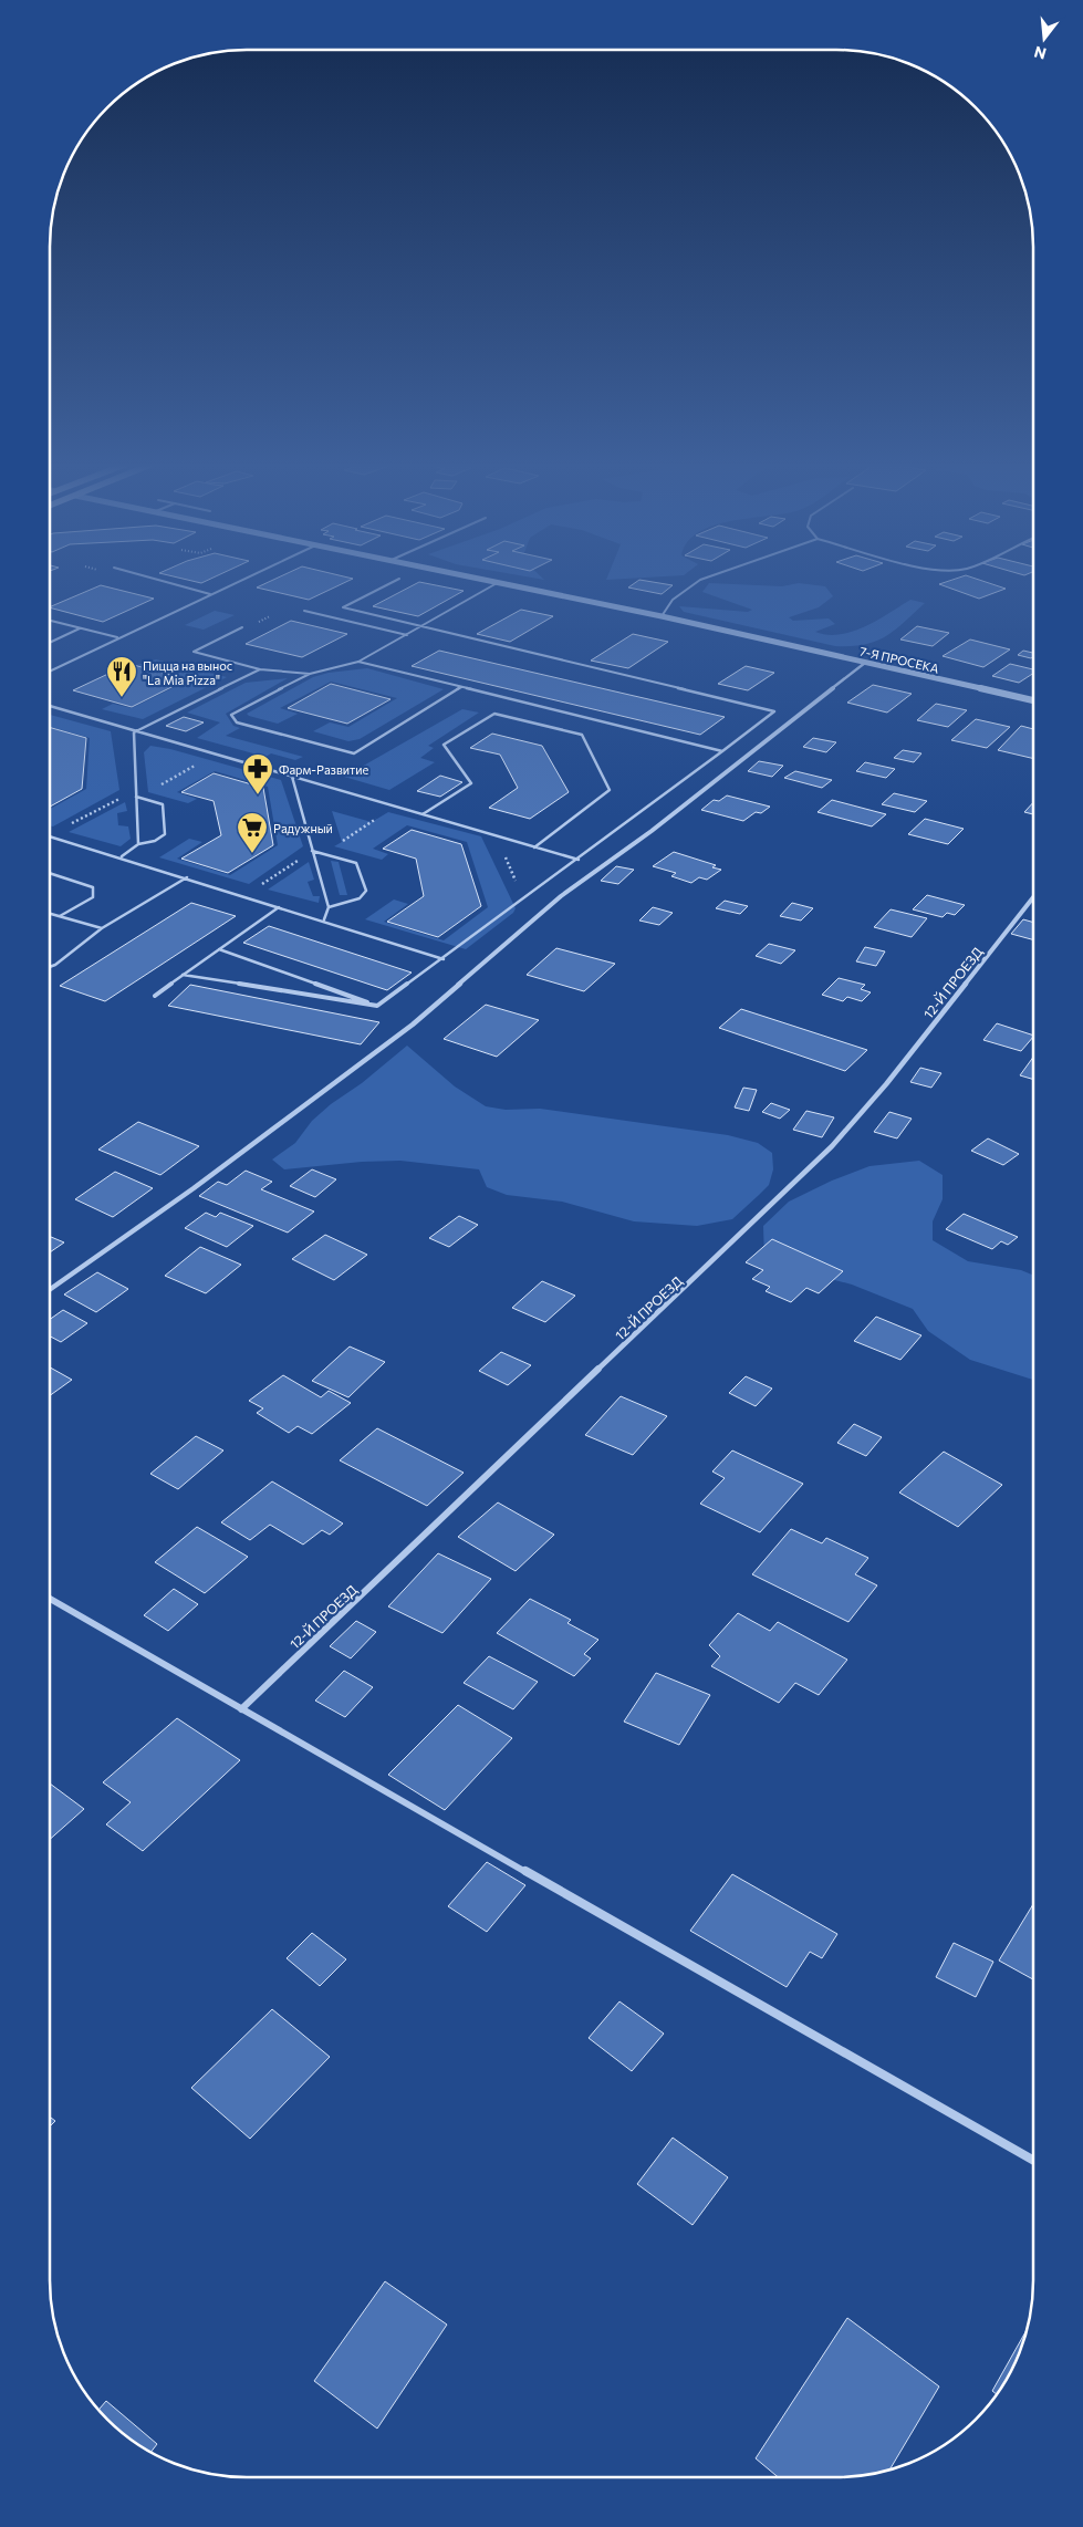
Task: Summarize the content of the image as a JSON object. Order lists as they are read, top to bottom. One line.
{"streets":{"street":["7-Я ПРОСЕКА","12-Й ПРОЕЗД"]},"places":{"restaurant":["Пицца на вынос \"La Mia Pizza\""],"pharmacy":["Фарм-Развитие"],"supermarket":["Радужный"]},"north":"bottom"}
